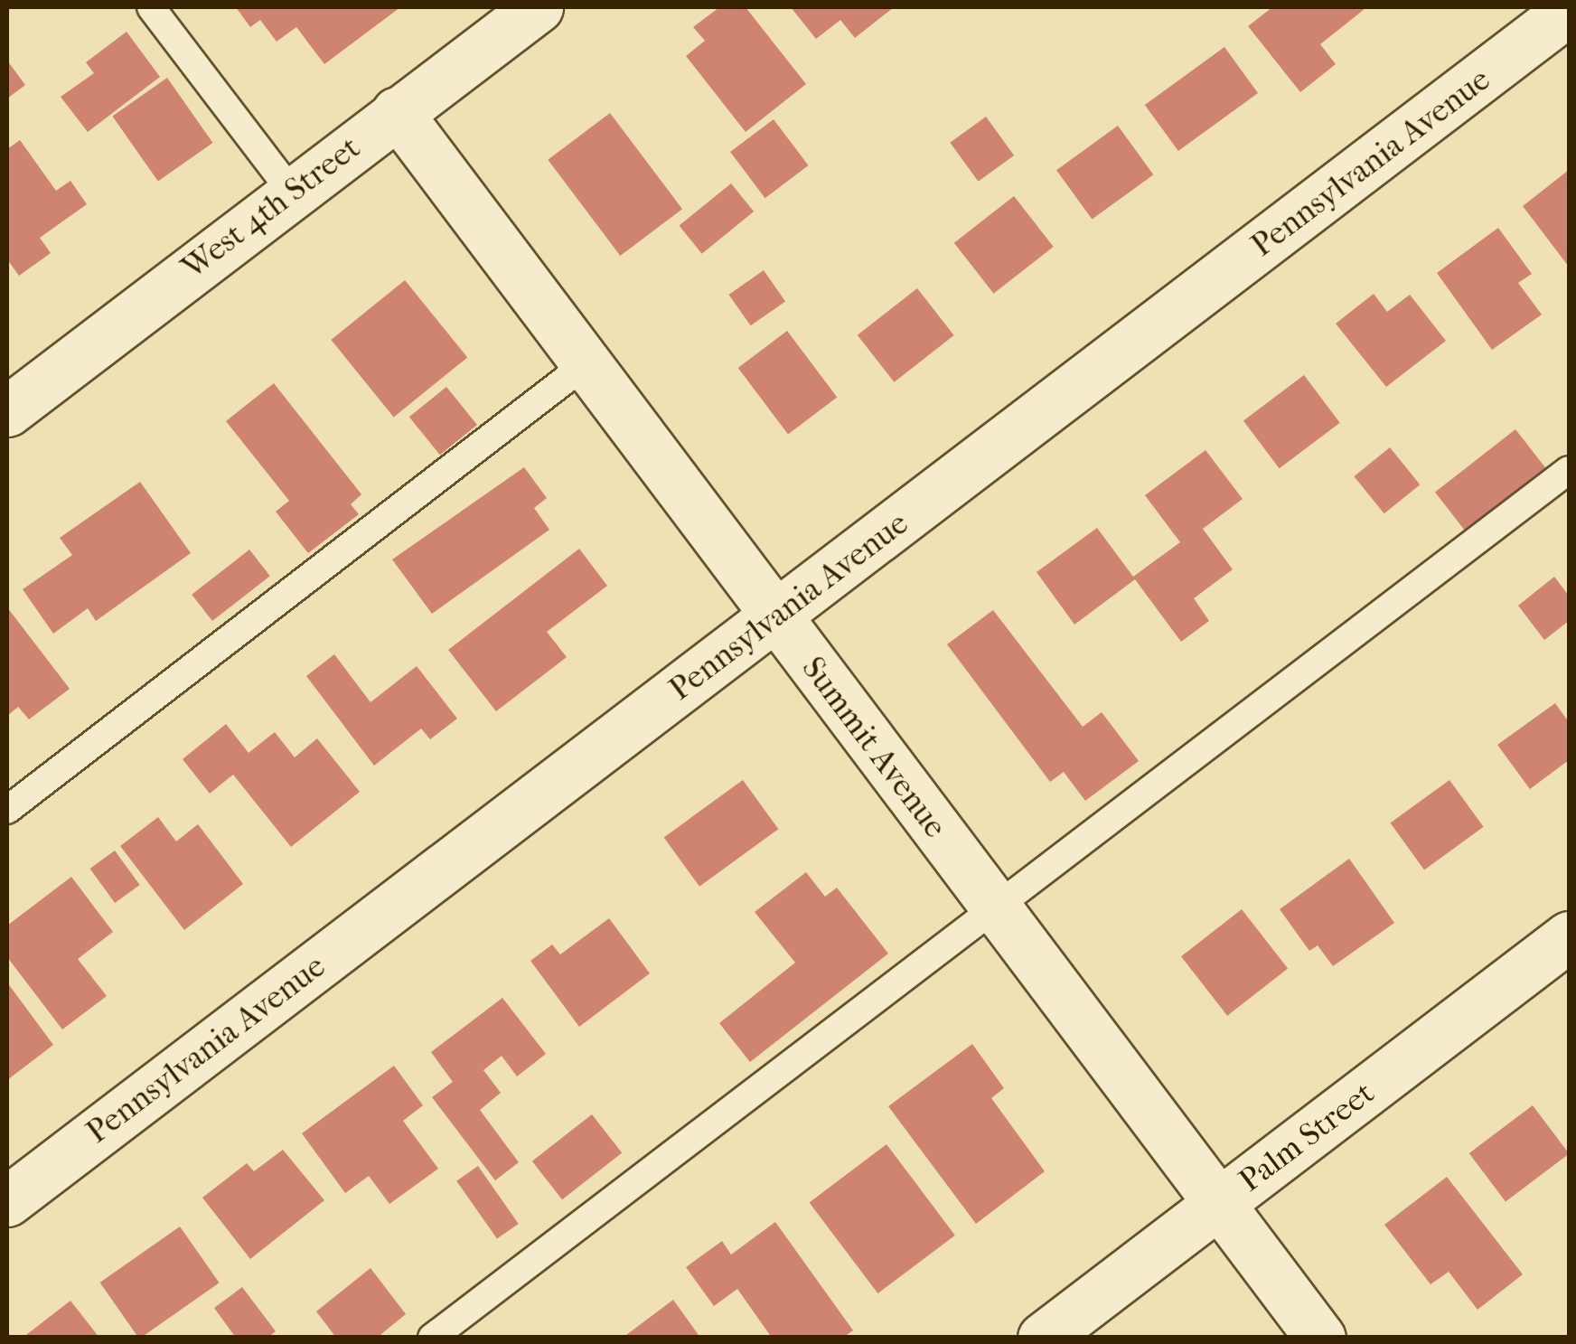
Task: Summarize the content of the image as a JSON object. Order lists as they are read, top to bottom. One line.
{"streets":{"street":["Pennsylvania Avenue","West 4th Street","Summit Avenue","Palm Street"]},"crossings":[["Pennsylvania Avenue","Summit Avenue"],["West 4th Street","Summit Avenue"],["Summit Avenue","Palm Street"]]}
